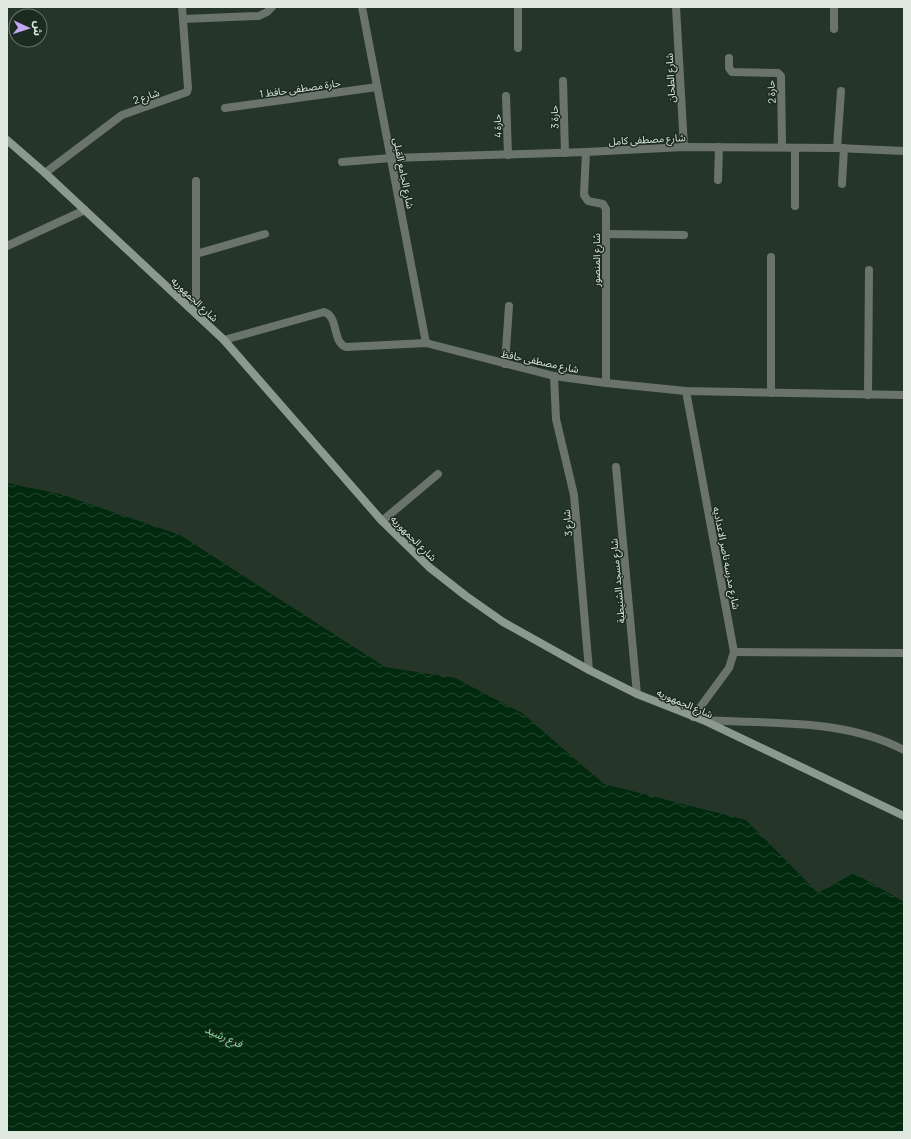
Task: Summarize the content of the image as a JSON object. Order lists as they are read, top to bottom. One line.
{"streets":{"street":["شارع الطحان","حارة مصطفى حافظ 1","حارة 2","شارع 2","حارة 3","حارة 4","شارع مصطفى كامل","شارع الجامع القبلى","شارع المنصور","شارع الجمهوريه","شارع مصطفى حافظ","شارع 3","شارع مدرسه ناصر الاعداديه","شارع مسجد الشنيطية"]},"crossings":[["شارع الطحان","شارع مصطفى كامل"],["حارة مصطفى حافظ 1","شارع الجامع القبلى"],["حارة 2","شارع مصطفى كامل"],["شارع 2","شارع الجمهوريه"],["حارة 3","شارع مصطفى كامل"],["حارة 4","شارع مصطفى كامل"],["شارع مصطفى كامل","شارع الجامع القبلى"],["شارع مصطفى كامل","شارع المنصور"],["شارع الجامع القبلى","شارع مصطفى حافظ"],["شارع المنصور","شارع مصطفى حافظ"],["شارع الجمهوريه","شارع مصطفى حافظ"],["شارع الجمهوريه","شارع 3"],["شارع الجمهوريه","شارع مسجد الشنيطية"],["شارع مصطفى حافظ","شارع 3"],["شارع مصطفى حافظ","شارع مدرسه ناصر الاعداديه"]],"water":["فرع رشيد"],"north":"right"}
